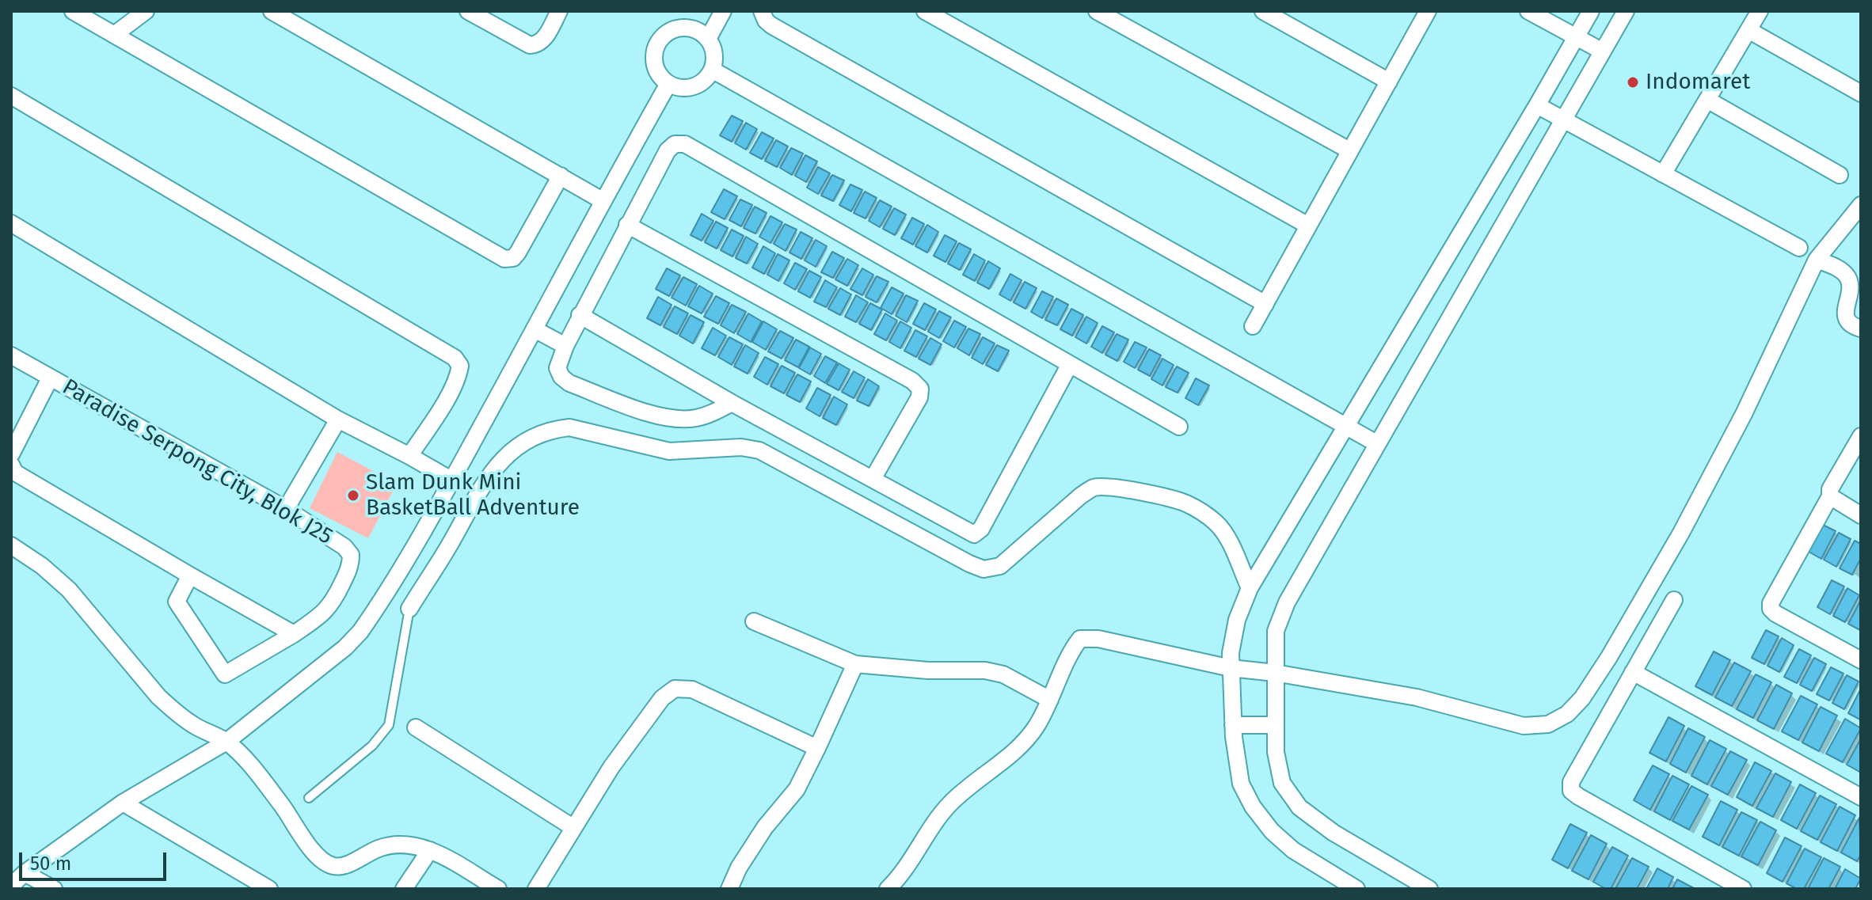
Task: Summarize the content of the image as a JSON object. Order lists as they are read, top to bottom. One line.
{"streets":{"street":["Paradise Serpong City, Blok J25"]},"places":["Indomaret","Slam Dunk Mini BasketBall Adventure"],"scale_bar":"50 m"}
